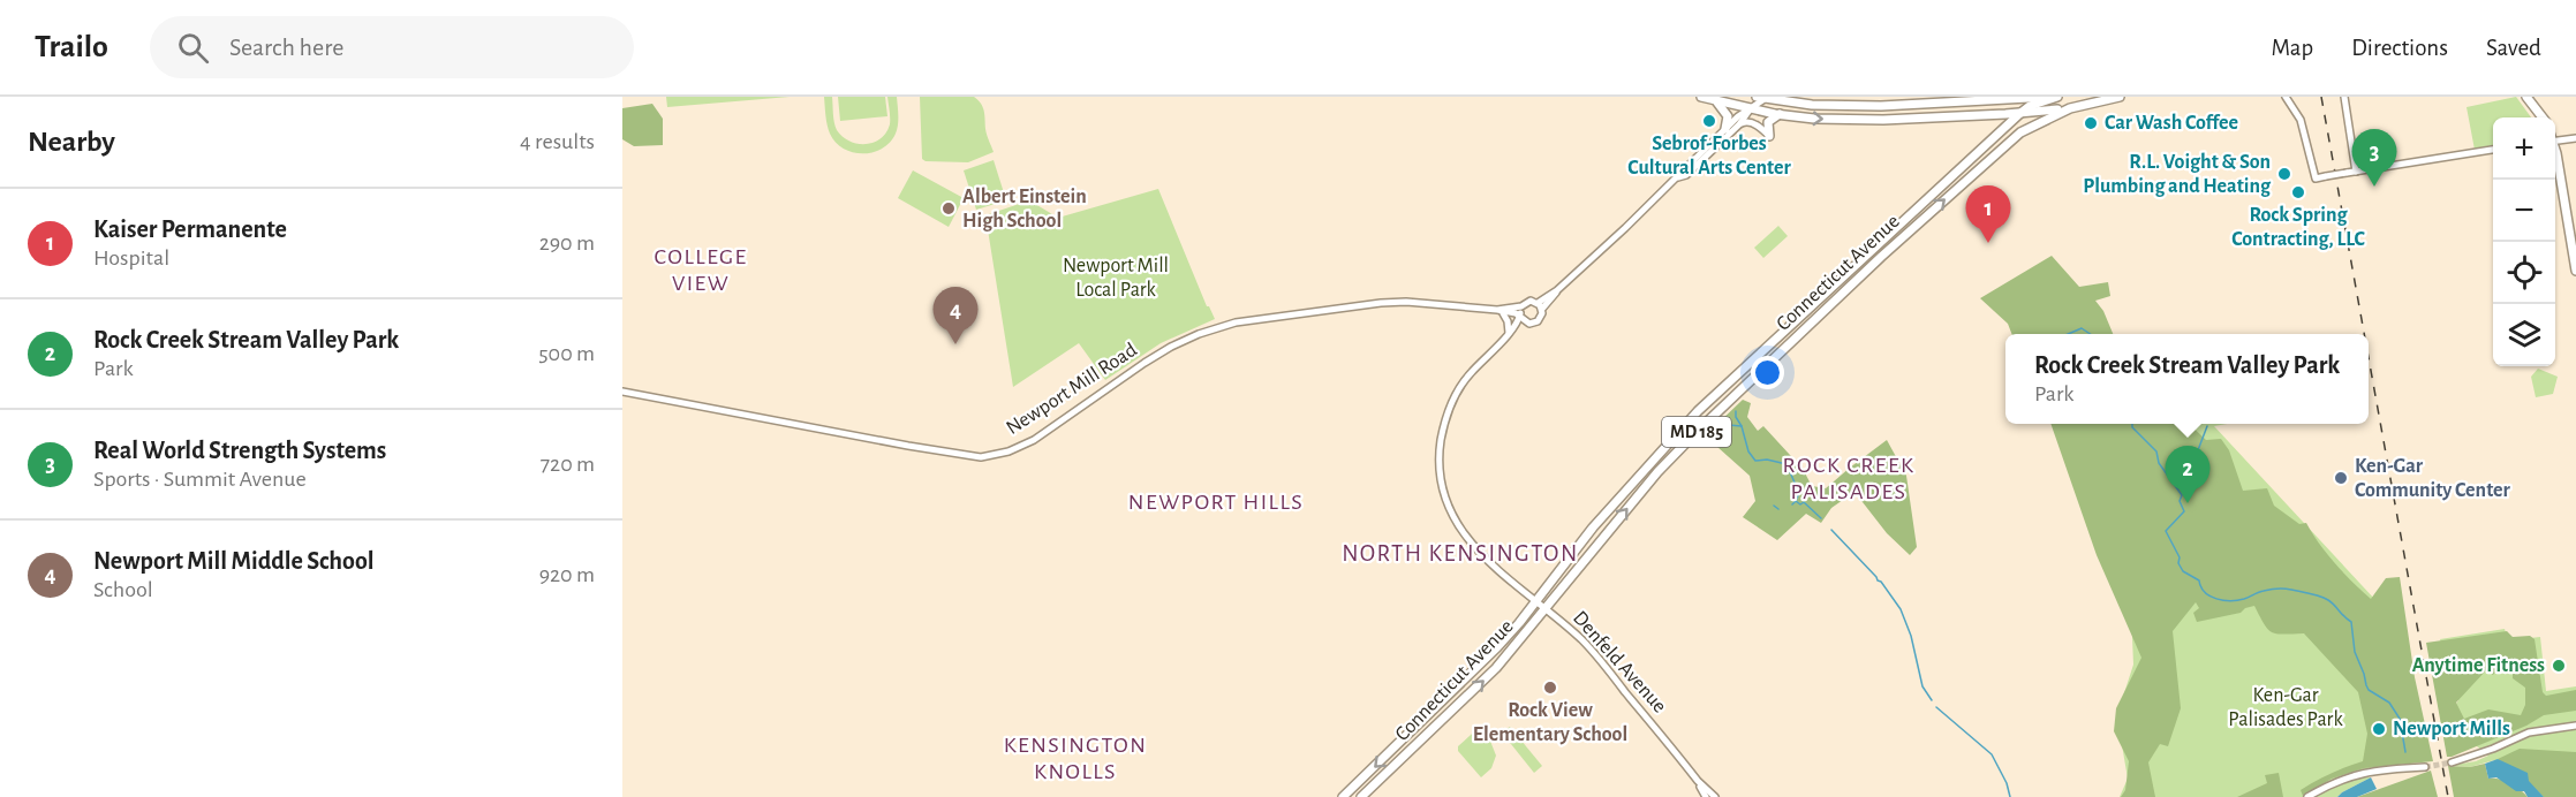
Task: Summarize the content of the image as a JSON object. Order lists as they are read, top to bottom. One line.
{"streets":{"main road":["Connecticut Avenue","MD 185"],"street":["Newport Mill Road","Denfeld Avenue"]},"crossings":[["Connecticut Avenue","Denfeld Avenue"],["Newport Mill Road","Denfeld Avenue"]],"districts":["COLLEGE VIEW","ROCK CREEK PALISADES","NEWPORT HILLS","NORTH KENSINGTON","KENSINGTON KNOLLS"],"parks":["Newport Mill Local Park","Ken-Gar Palisades Park"],"places":["Sebrof-Forbes Cultural Arts Center","Car Wash Coffee","R.L. Voight & Son Plumbing and Heating","Rock Spring Contracting, LLC","Albert Einstein High School","Ken-Gar Community Center","Anytime Fitness","Rock View Elementary School","Newport Mills"],"page":{"header":"Trailo","search":"Search here","nav":["Map","Directions","Saved"],"heading":["Nearby","4 results"],"map_buttons":["+","−"],"pins":["3","1","4","2"],"list":[{"mark":"1","name":"Kaiser Permanente","note":"Hospital","value":"290 m"},{"mark":"2","name":"Rock Creek Stream Valley Park","note":"Park","value":"500 m"},{"mark":"3","name":"Real World Strength Systems","note":"Sports · Summit Avenue","value":"720 m"},{"mark":"4","name":"Newport Mill Middle School","note":"School","value":"920 m"}],"popup":["Rock Creek Stream Valley Park","Park"]}}
